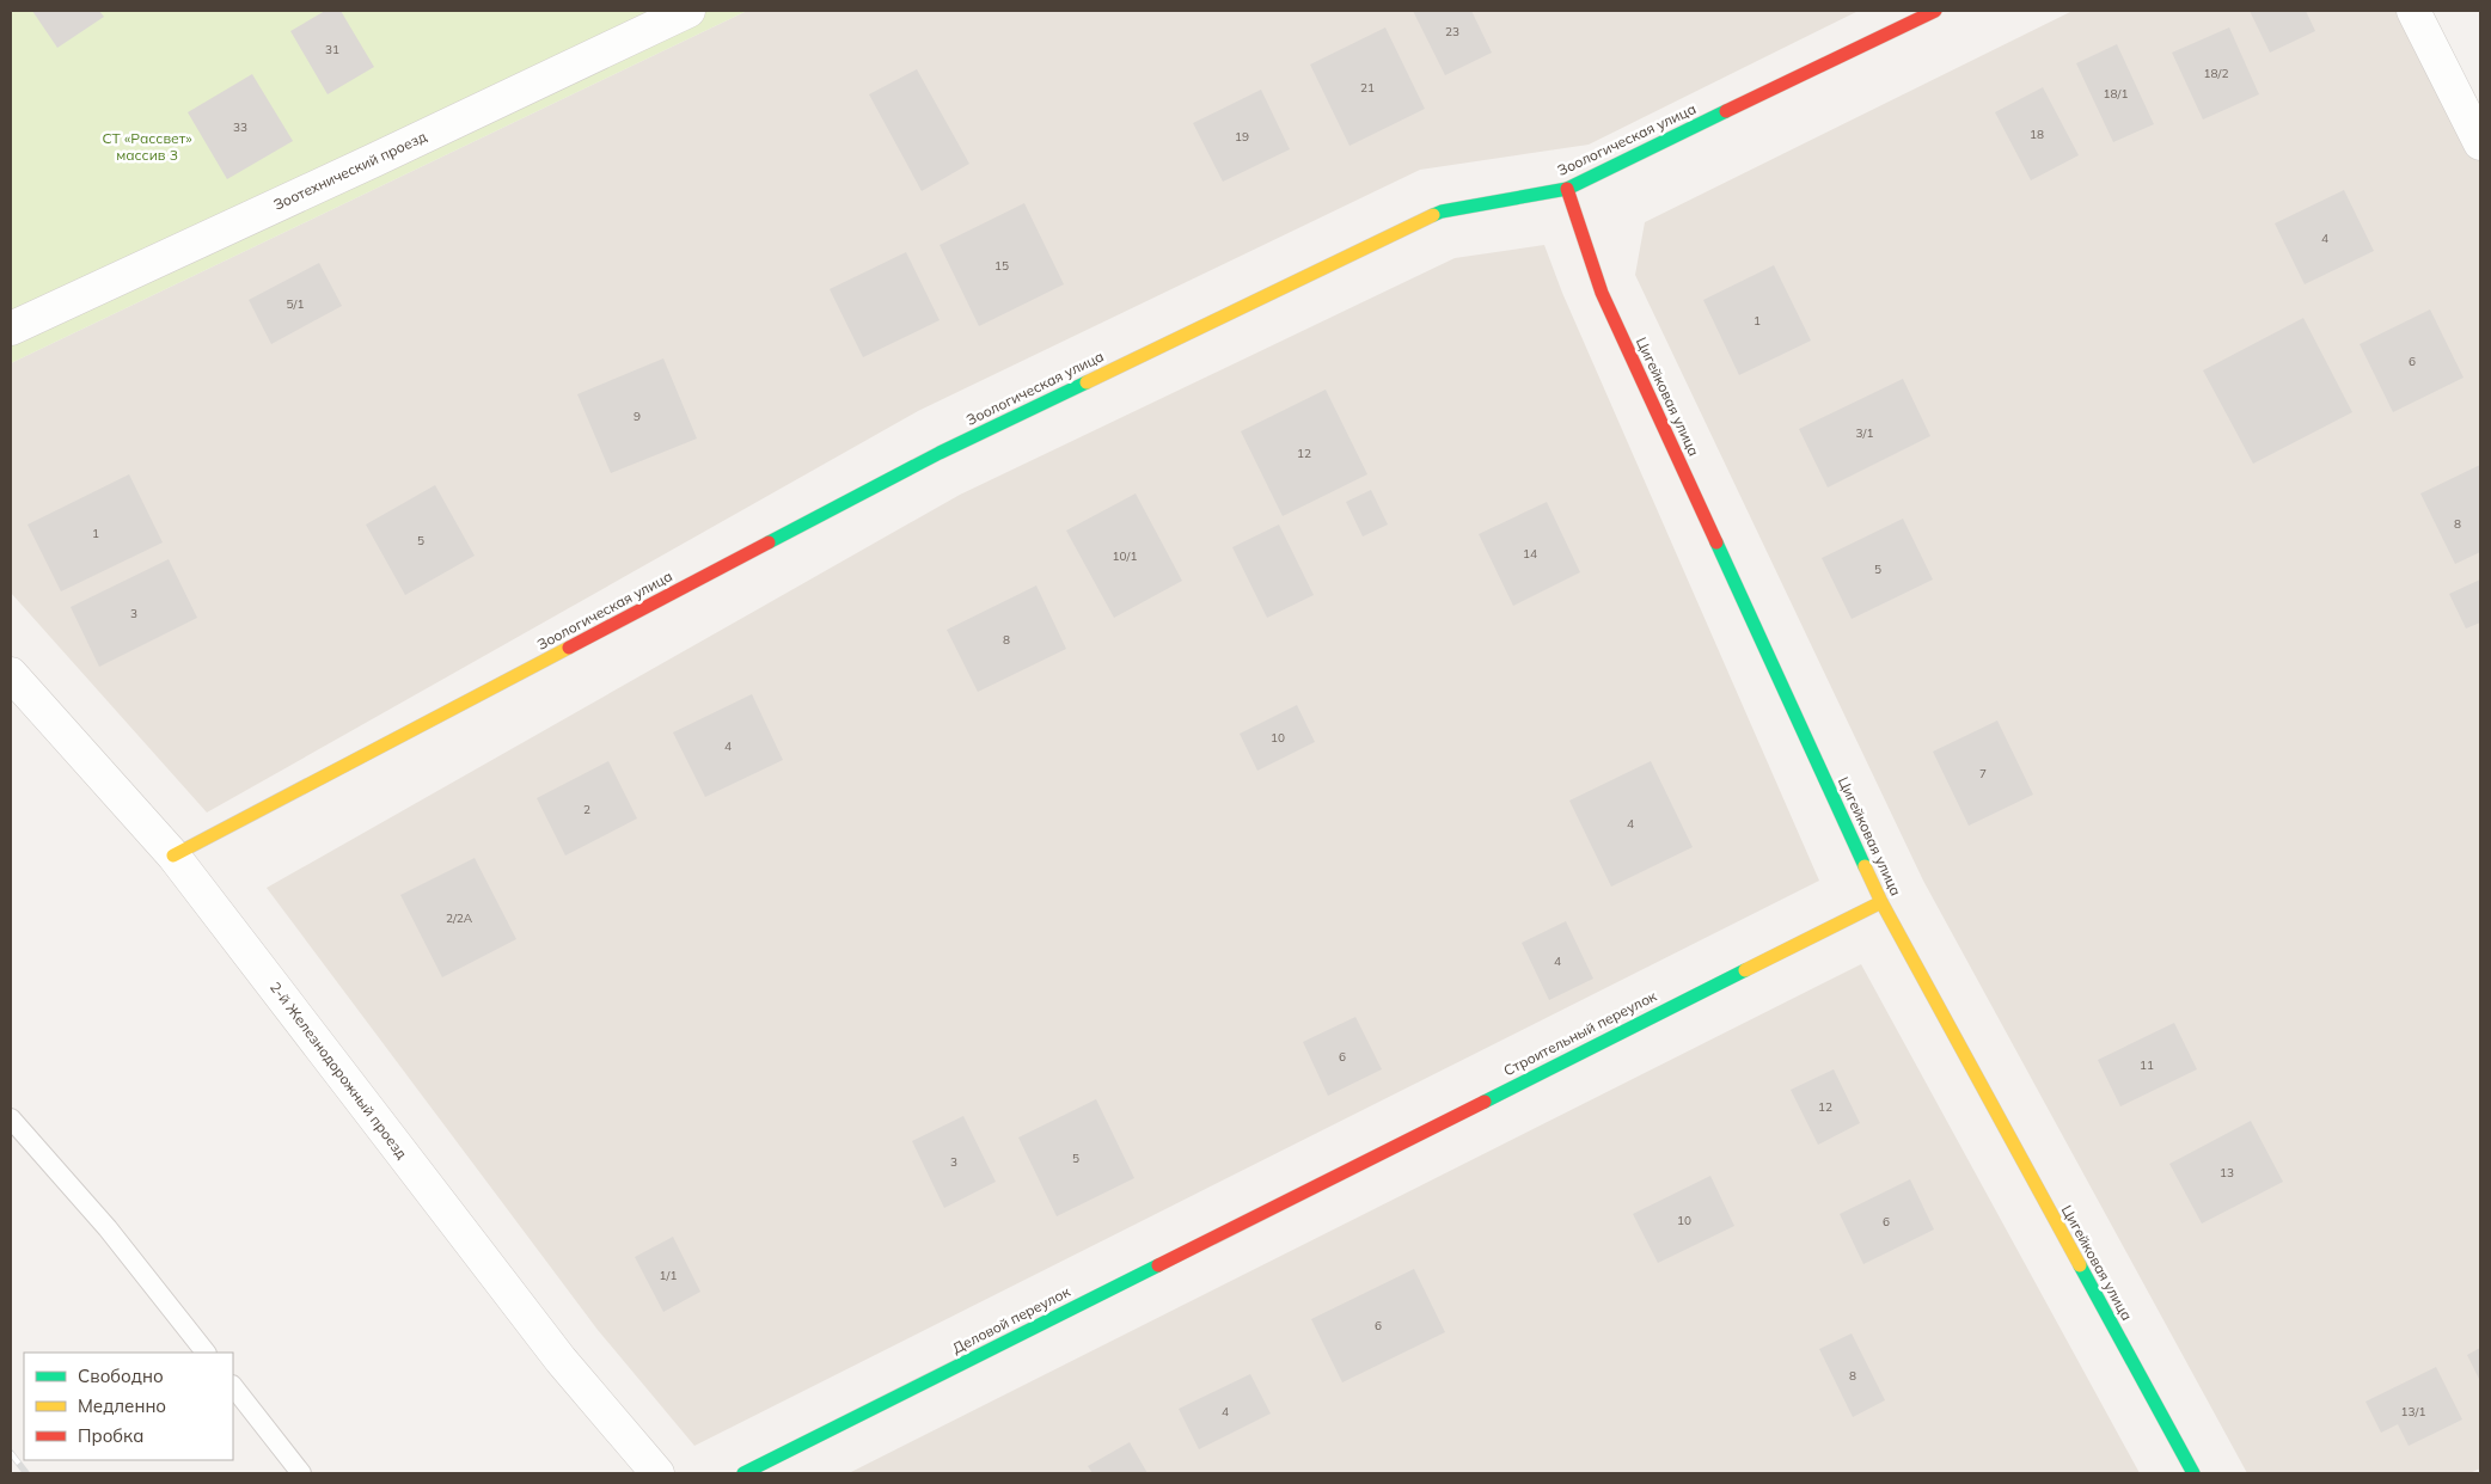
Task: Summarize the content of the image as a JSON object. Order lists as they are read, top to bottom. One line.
{"streets":{"street":["Зоологическая улица","Зоотехнический проезд","Цигейковая улица","Строительный переулок","2-й Железнодорожный проезд","Деловой переулок"]},"crossings":[["Зоологическая улица","Цигейковая улица"],["Зоологическая улица","2-й Железнодорожный проезд"],["Цигейковая улица","Строительный переулок"],["Строительный переулок","Деловой переулок"]],"parks":["СТ «Рассвет» массив 3"],"house_numbers":["23","31","18/2","21","18/1","33","18","19","4","15","5/1","1","6","9","3/1","12","8","1","5","14","10/1","5","3","8","10","4","7","2","4","2/2А","4","6","11","12","5","3","13","10","6","1/1","6","8","4","13/1"],"legend":["Свободно","Медленно","Пробка"]}
